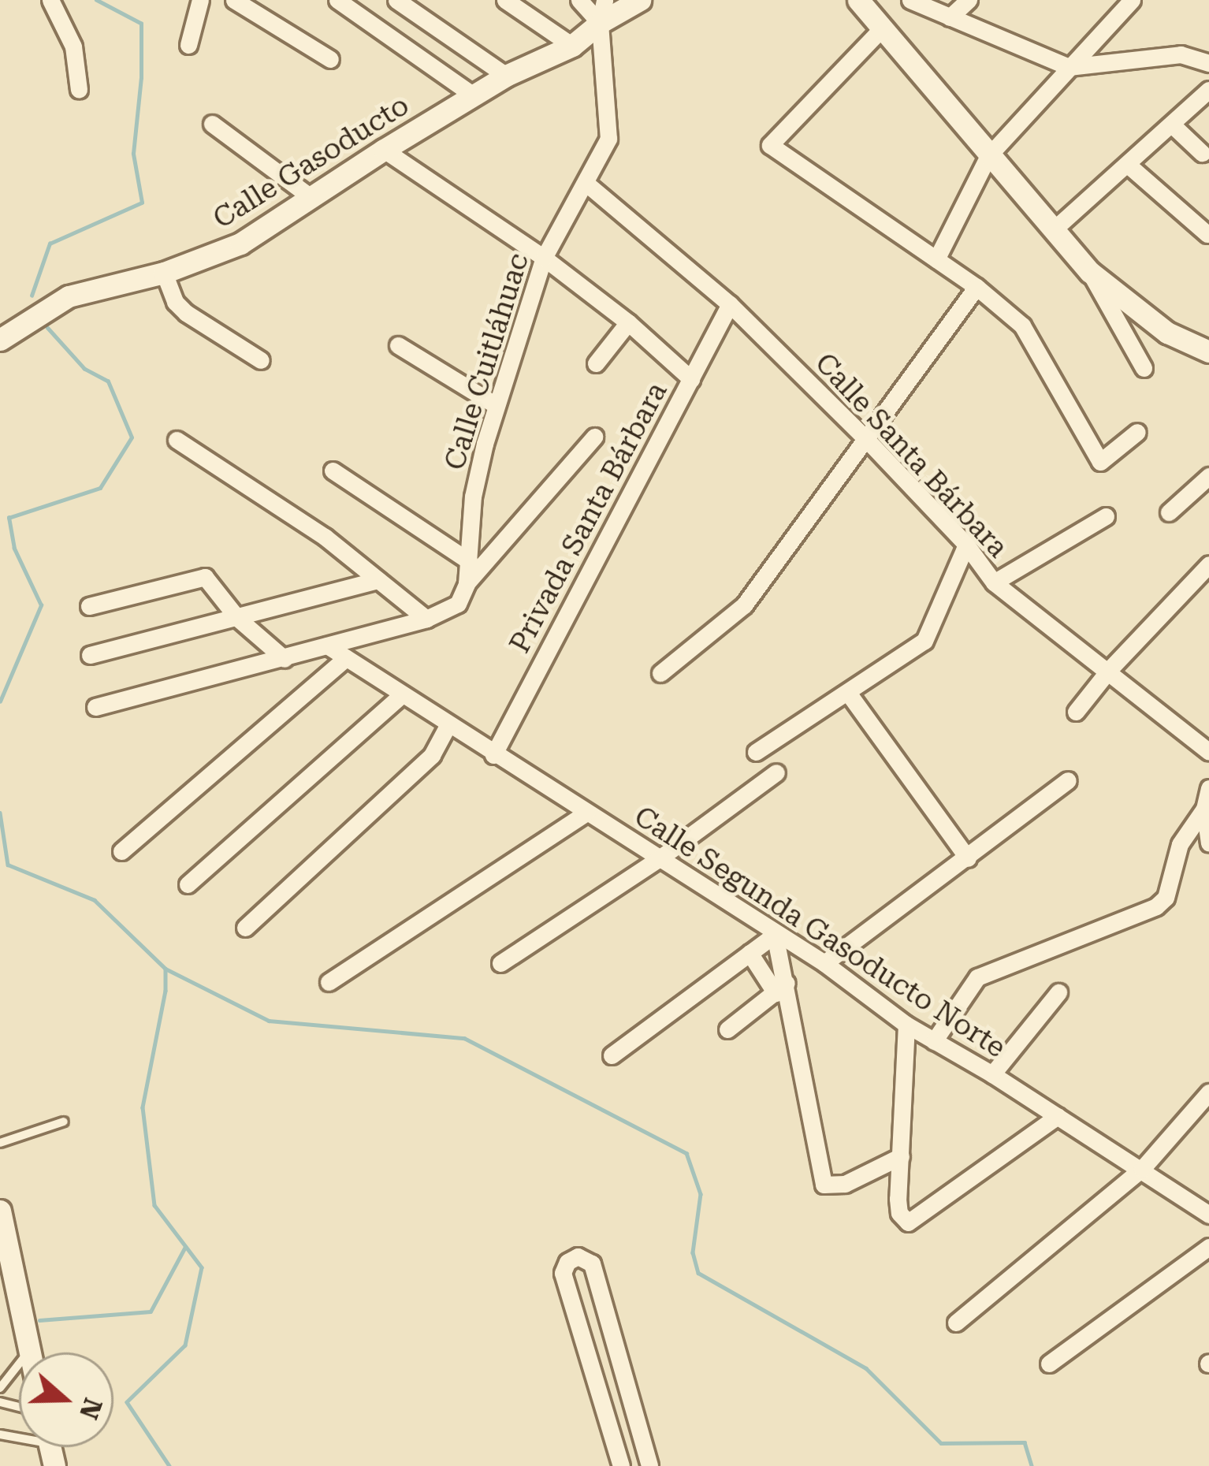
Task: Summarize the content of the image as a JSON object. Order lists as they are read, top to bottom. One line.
{"streets":{"street":["Calle Gasoducto","Calle Cuitláhuac","Calle Santa Bárbara","Privada Santa Bárbara","Calle Segunda Gasoducto Norte"]},"crossings":[["Calle Gasoducto","Calle Cuitláhuac"],["Calle Cuitláhuac","Calle Santa Bárbara"],["Calle Cuitláhuac","Privada Santa Bárbara"],["Calle Santa Bárbara","Privada Santa Bárbara"],["Privada Santa Bárbara","Calle Segunda Gasoducto Norte"]],"north":"right"}
